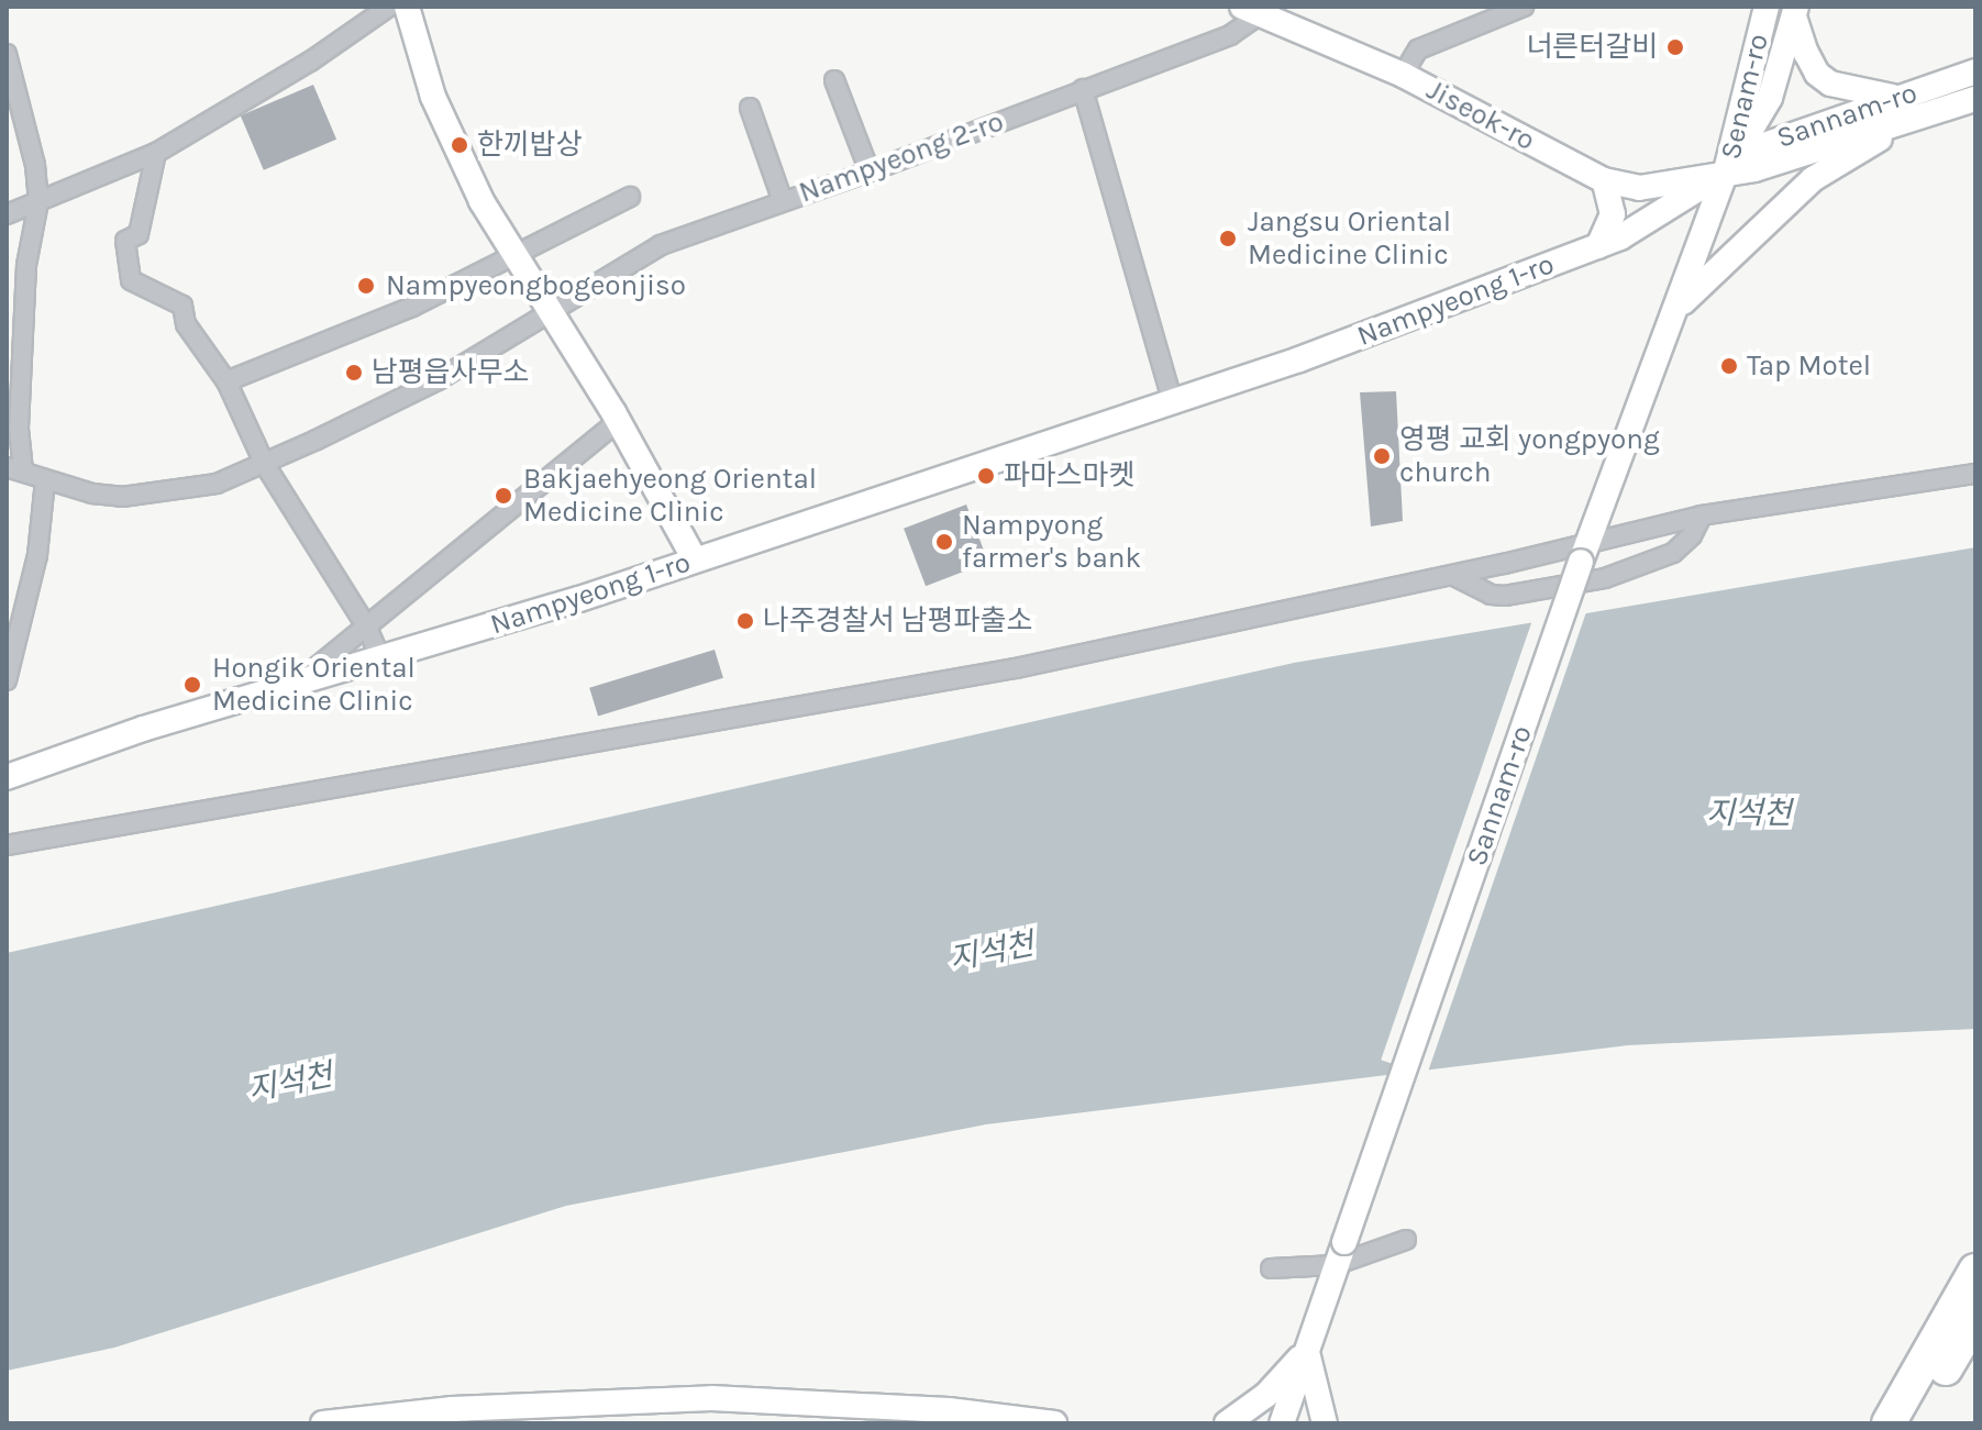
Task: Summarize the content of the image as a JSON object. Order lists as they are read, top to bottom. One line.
{"streets":{"main road":["Senam-ro","Jiseok-ro","Sannam-ro","Nampyeong 1-ro"],"street":["Nampyeong 2-ro"]},"crossings":[["Senam-ro","Jiseok-ro"],["Senam-ro","Sannam-ro"],["Senam-ro","Nampyeong 1-ro"],["Jiseok-ro","Sannam-ro"],["Jiseok-ro","Nampyeong 2-ro"],["Jiseok-ro","Nampyeong 1-ro"],["Sannam-ro","Nampyeong 1-ro"]],"water":["지석천"],"places":["너른터갈비","한끼밥상","Jangsu Oriental Medicine Clinic","Nampyeongbogeonjiso","Tap Motel","남평읍사무소","영평 교회 yongpyong church","파마스마켓","Bakjaehyeong Oriental Medicine Clinic","Nampyong farmer's bank","나주경찰서 남평파출소","Hongik Oriental Medicine Clinic"]}
